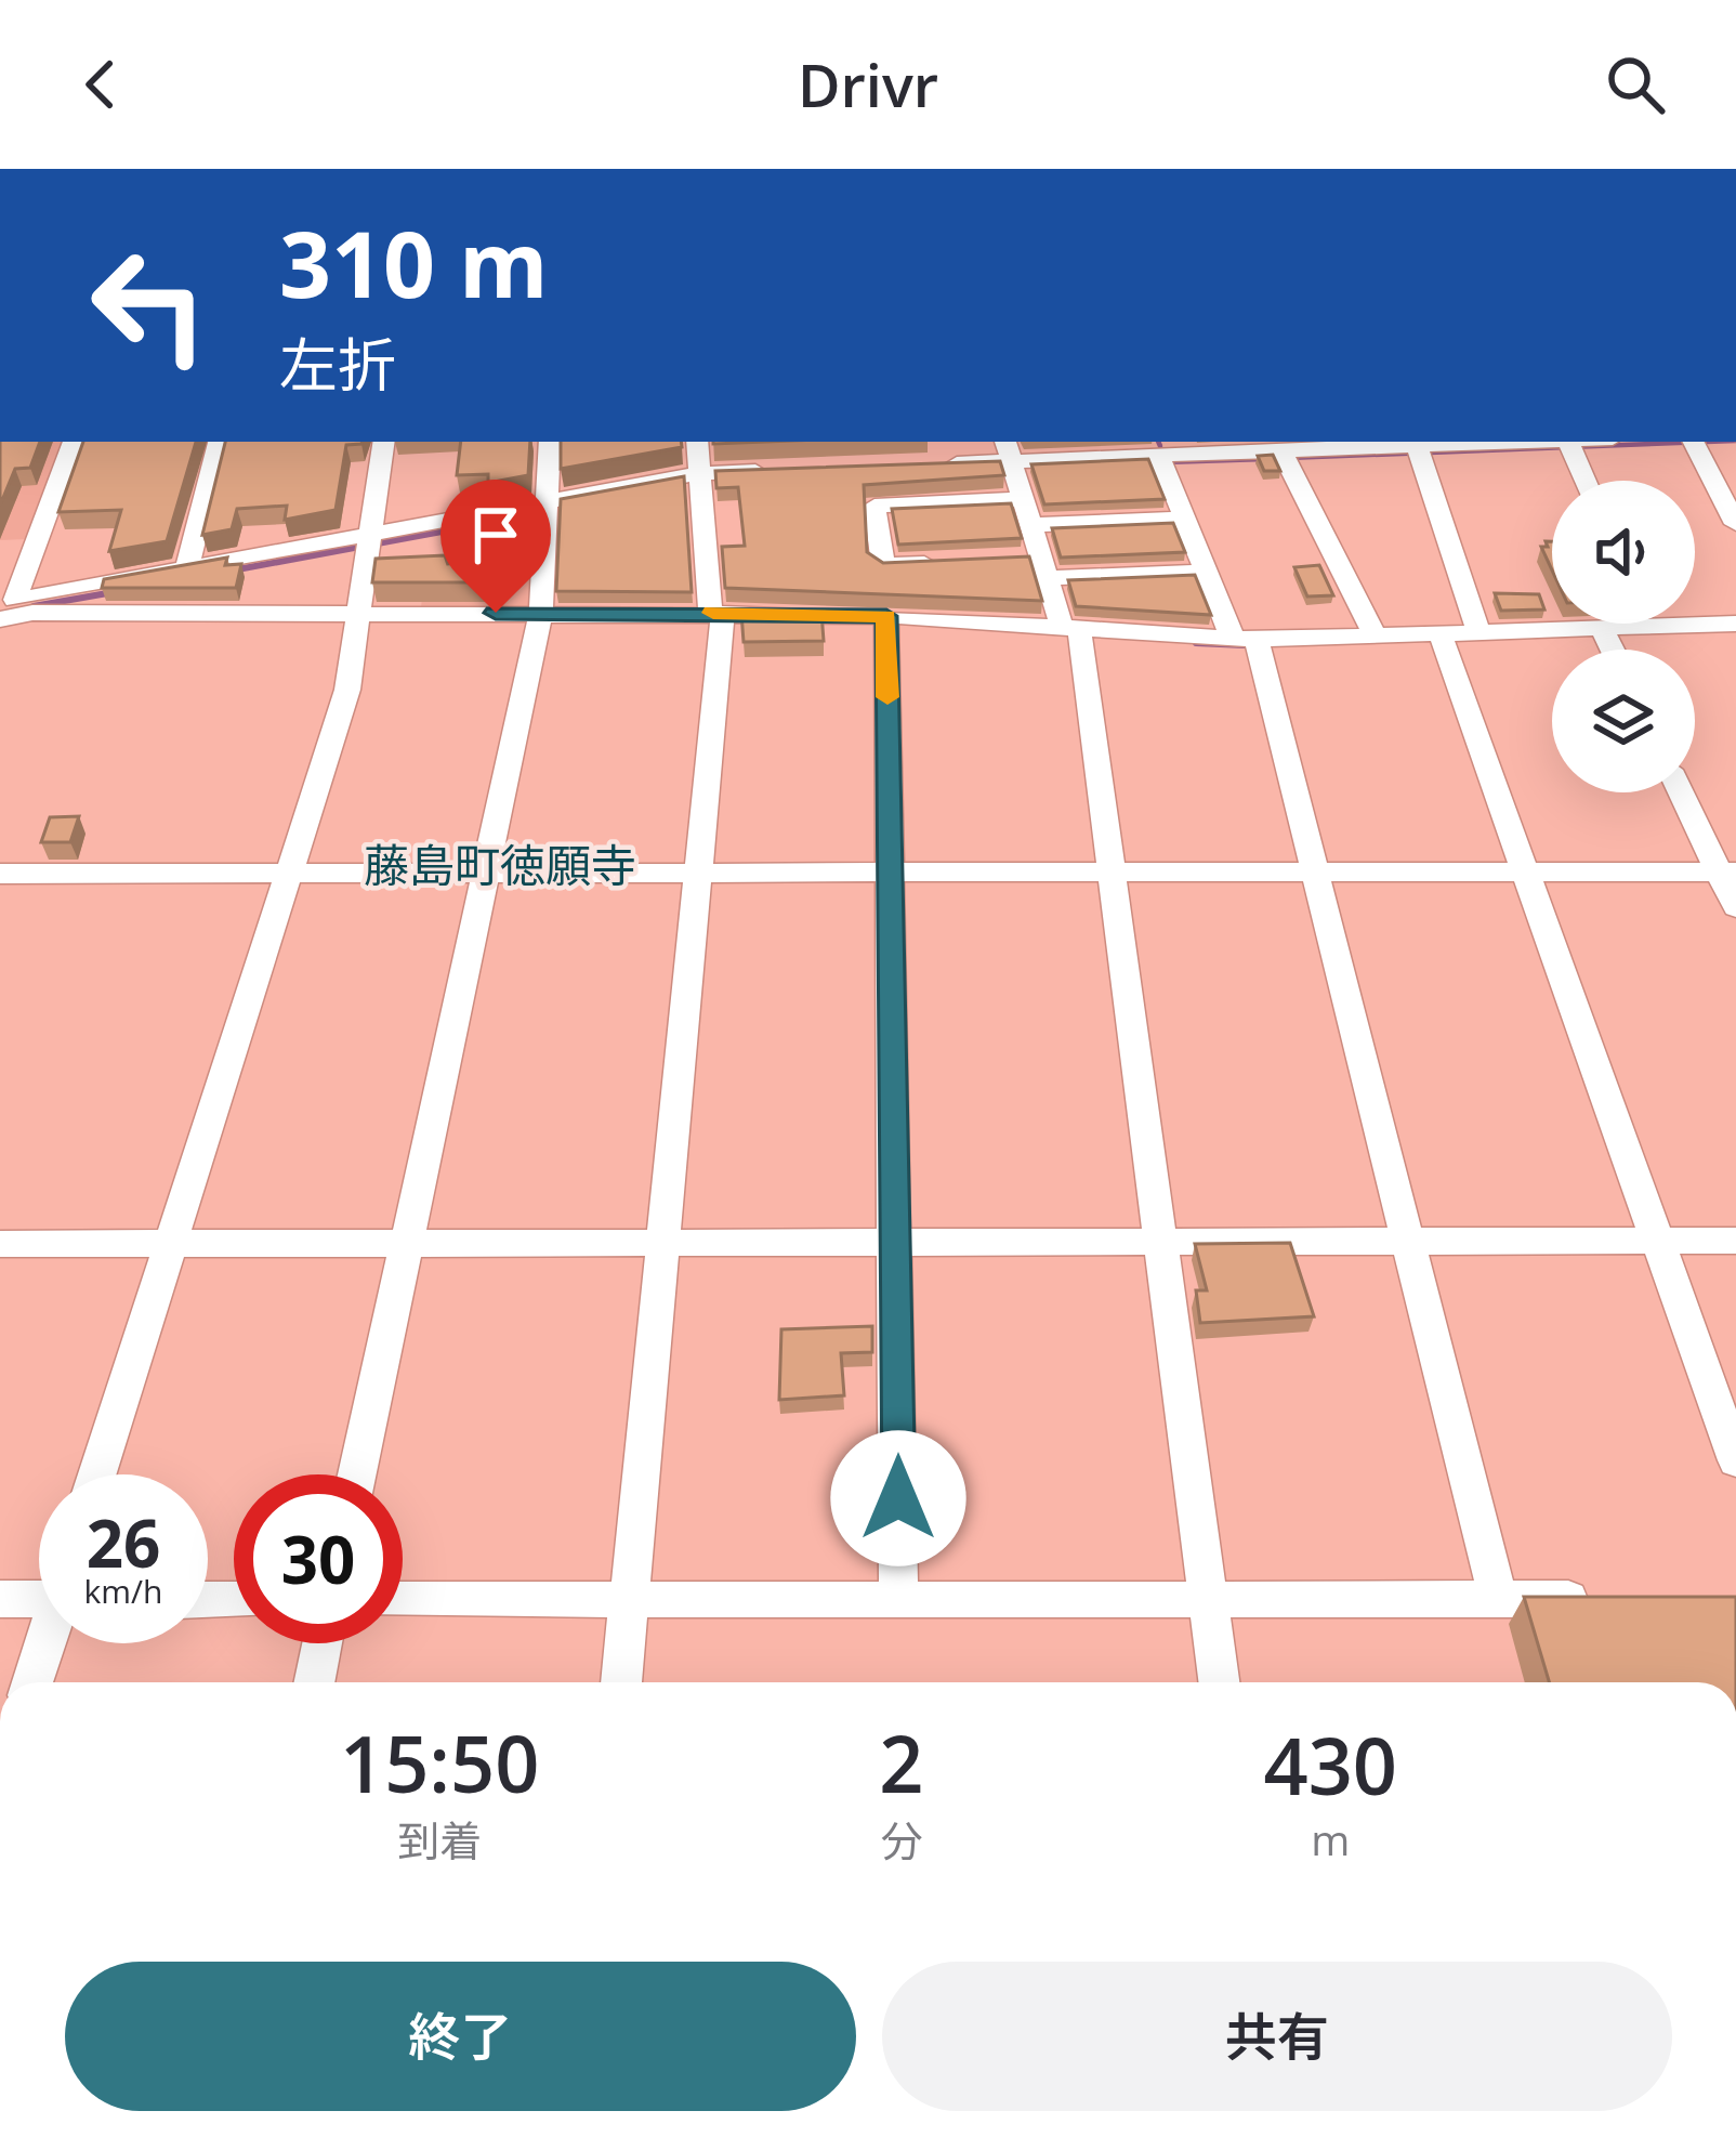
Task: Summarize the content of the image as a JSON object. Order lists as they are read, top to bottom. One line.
{"districts":["藤島町徳願寺"],"page":{"header":"Drivr","turn":["310 m","左折"],"speed":"26 km/h","limit":"30","eta":["15:50","到着","2","分","430","m"],"buttons":["終了","共有"]}}
